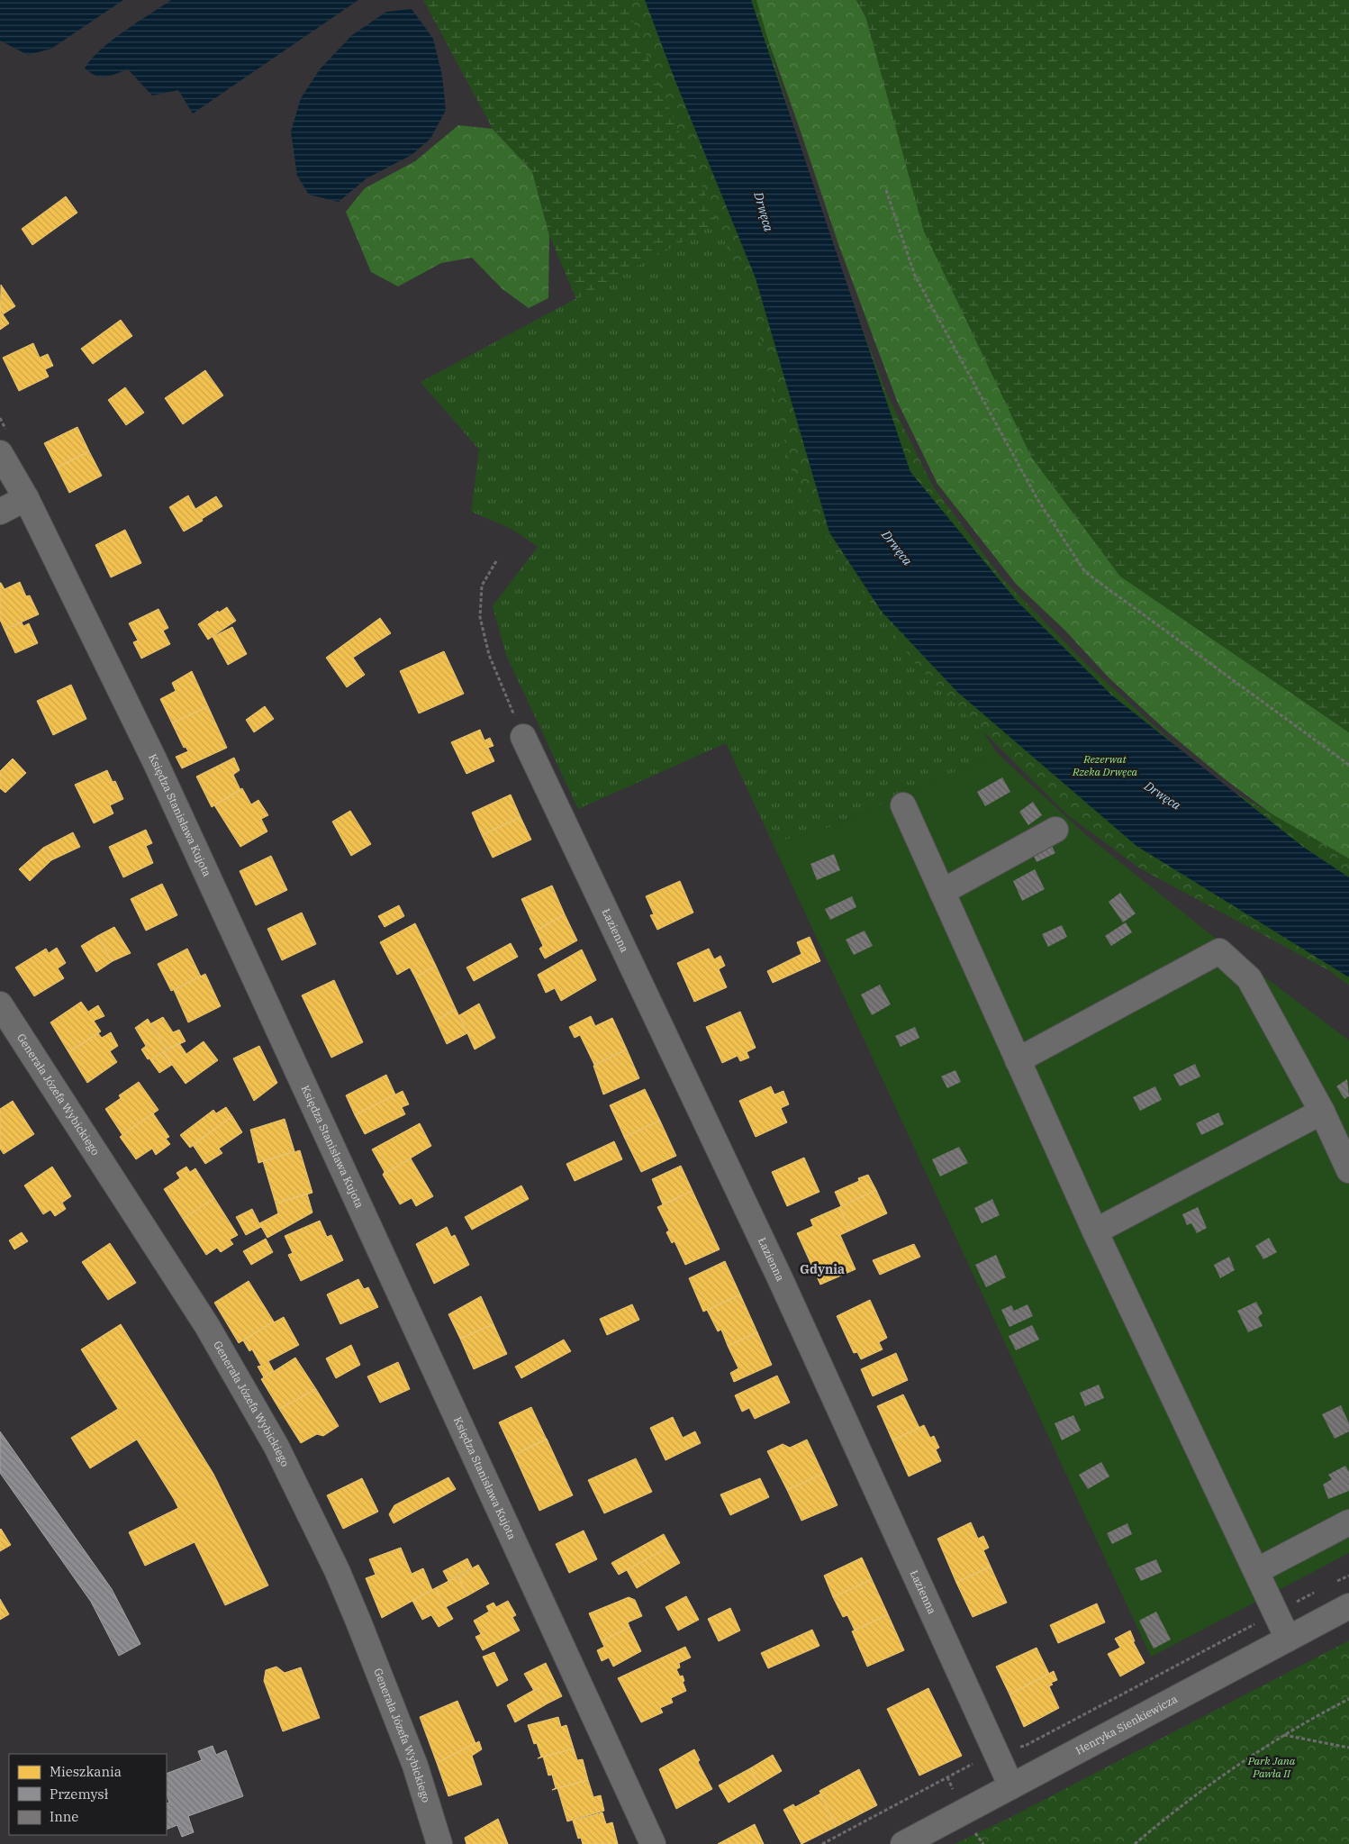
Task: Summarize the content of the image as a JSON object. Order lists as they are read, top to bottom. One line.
{"streets":{"main road":["Henryka Sienkiewicza"],"street":["Księdza Stanisława Kujota","Łazienna","Generała Józefa Wybickiego"]},"crossings":[["Łazienna","Henryka Sienkiewicza"]],"districts":["Gdynia"],"water":["Drwęca"],"parks":["Rezerwat Rzeka Drwęca","Park Jana Pawła II"],"legend":["Mieszkania","Przemysł","Inne"]}
